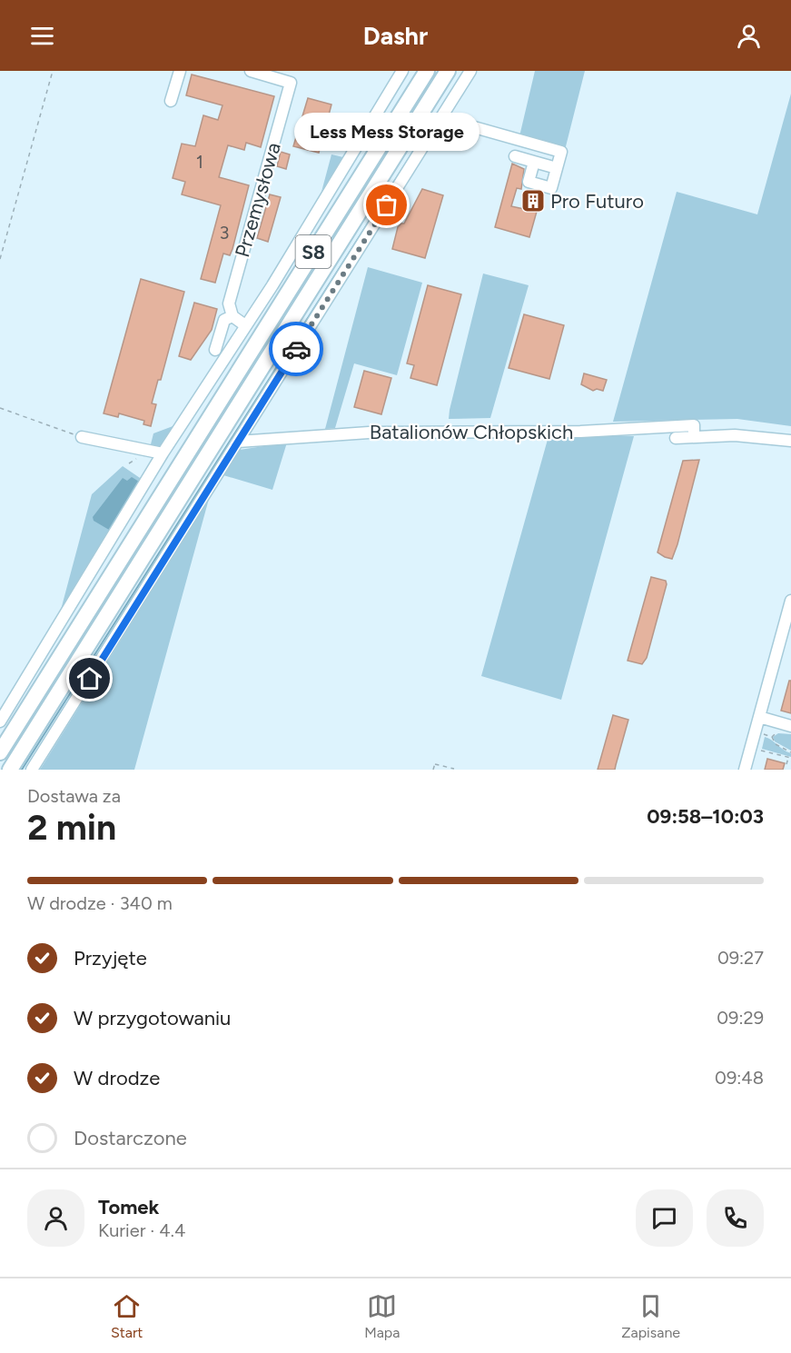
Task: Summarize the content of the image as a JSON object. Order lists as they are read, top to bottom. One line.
{"streets":{"highway":["S8"],"street":["Przemysłowa","Batalionów Chłopskich"]},"places":{"building":["Pro Futuro"],"other":["Less Mess Storage"]},"house_numbers":["1","3"],"page":{"header":"Dashr","bubble":"Less Mess Storage","heading":["2 min","Dostawa za","09:58–10:03"],"panel":["Tomek","Kurier · 4.4"],"bar":"W drodze · 340 m","list":[["Przyjęte","09:27"],["W przygotowaniu","09:29"],["W drodze","09:48"],"Dostarczone"],"tabs":["Start","Mapa","Zapisane"]}}
